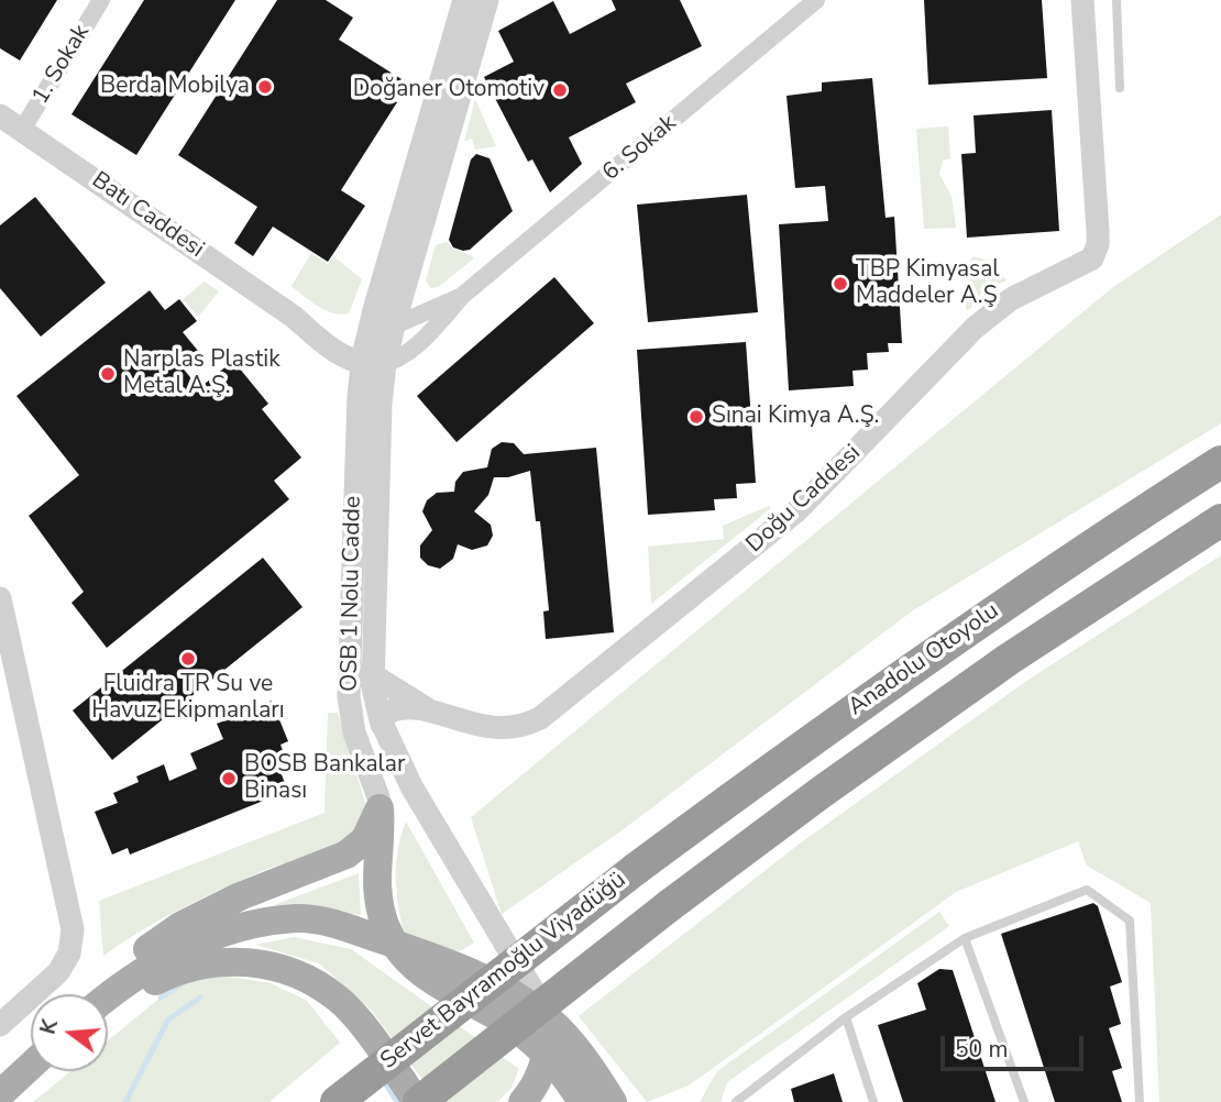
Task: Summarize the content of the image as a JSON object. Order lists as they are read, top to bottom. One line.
{"streets":{"highway":["Anadolu Otoyolu","Servet Bayramoğlu Viyadüğü"],"main road":["OSB 1 Nolu Cadde"],"street":["1. Sokak","6. Sokak","Batı Caddesi","Doğu Caddesi"]},"crossings":[["1. Sokak","Batı Caddesi"],["6. Sokak","Batı Caddesi"],["6. Sokak","OSB 1 Nolu Cadde"],["Batı Caddesi","OSB 1 Nolu Cadde"],["Doğu Caddesi","OSB 1 Nolu Cadde"],["Anadolu Otoyolu","Servet Bayramoğlu Viyadüğü"]],"places":["Berda Mobilya","Doğaner Otomotiv","TBP Kimyasal Maddeler A.Ş","Narplas Plastik Metal A.Ş.","Sınai Kimya A.Ş.","Fluidra TR Su ve Havuz Ekipmanları","BOSB Bankalar Binası"],"scale_bar":"50 m","north":"left"}
